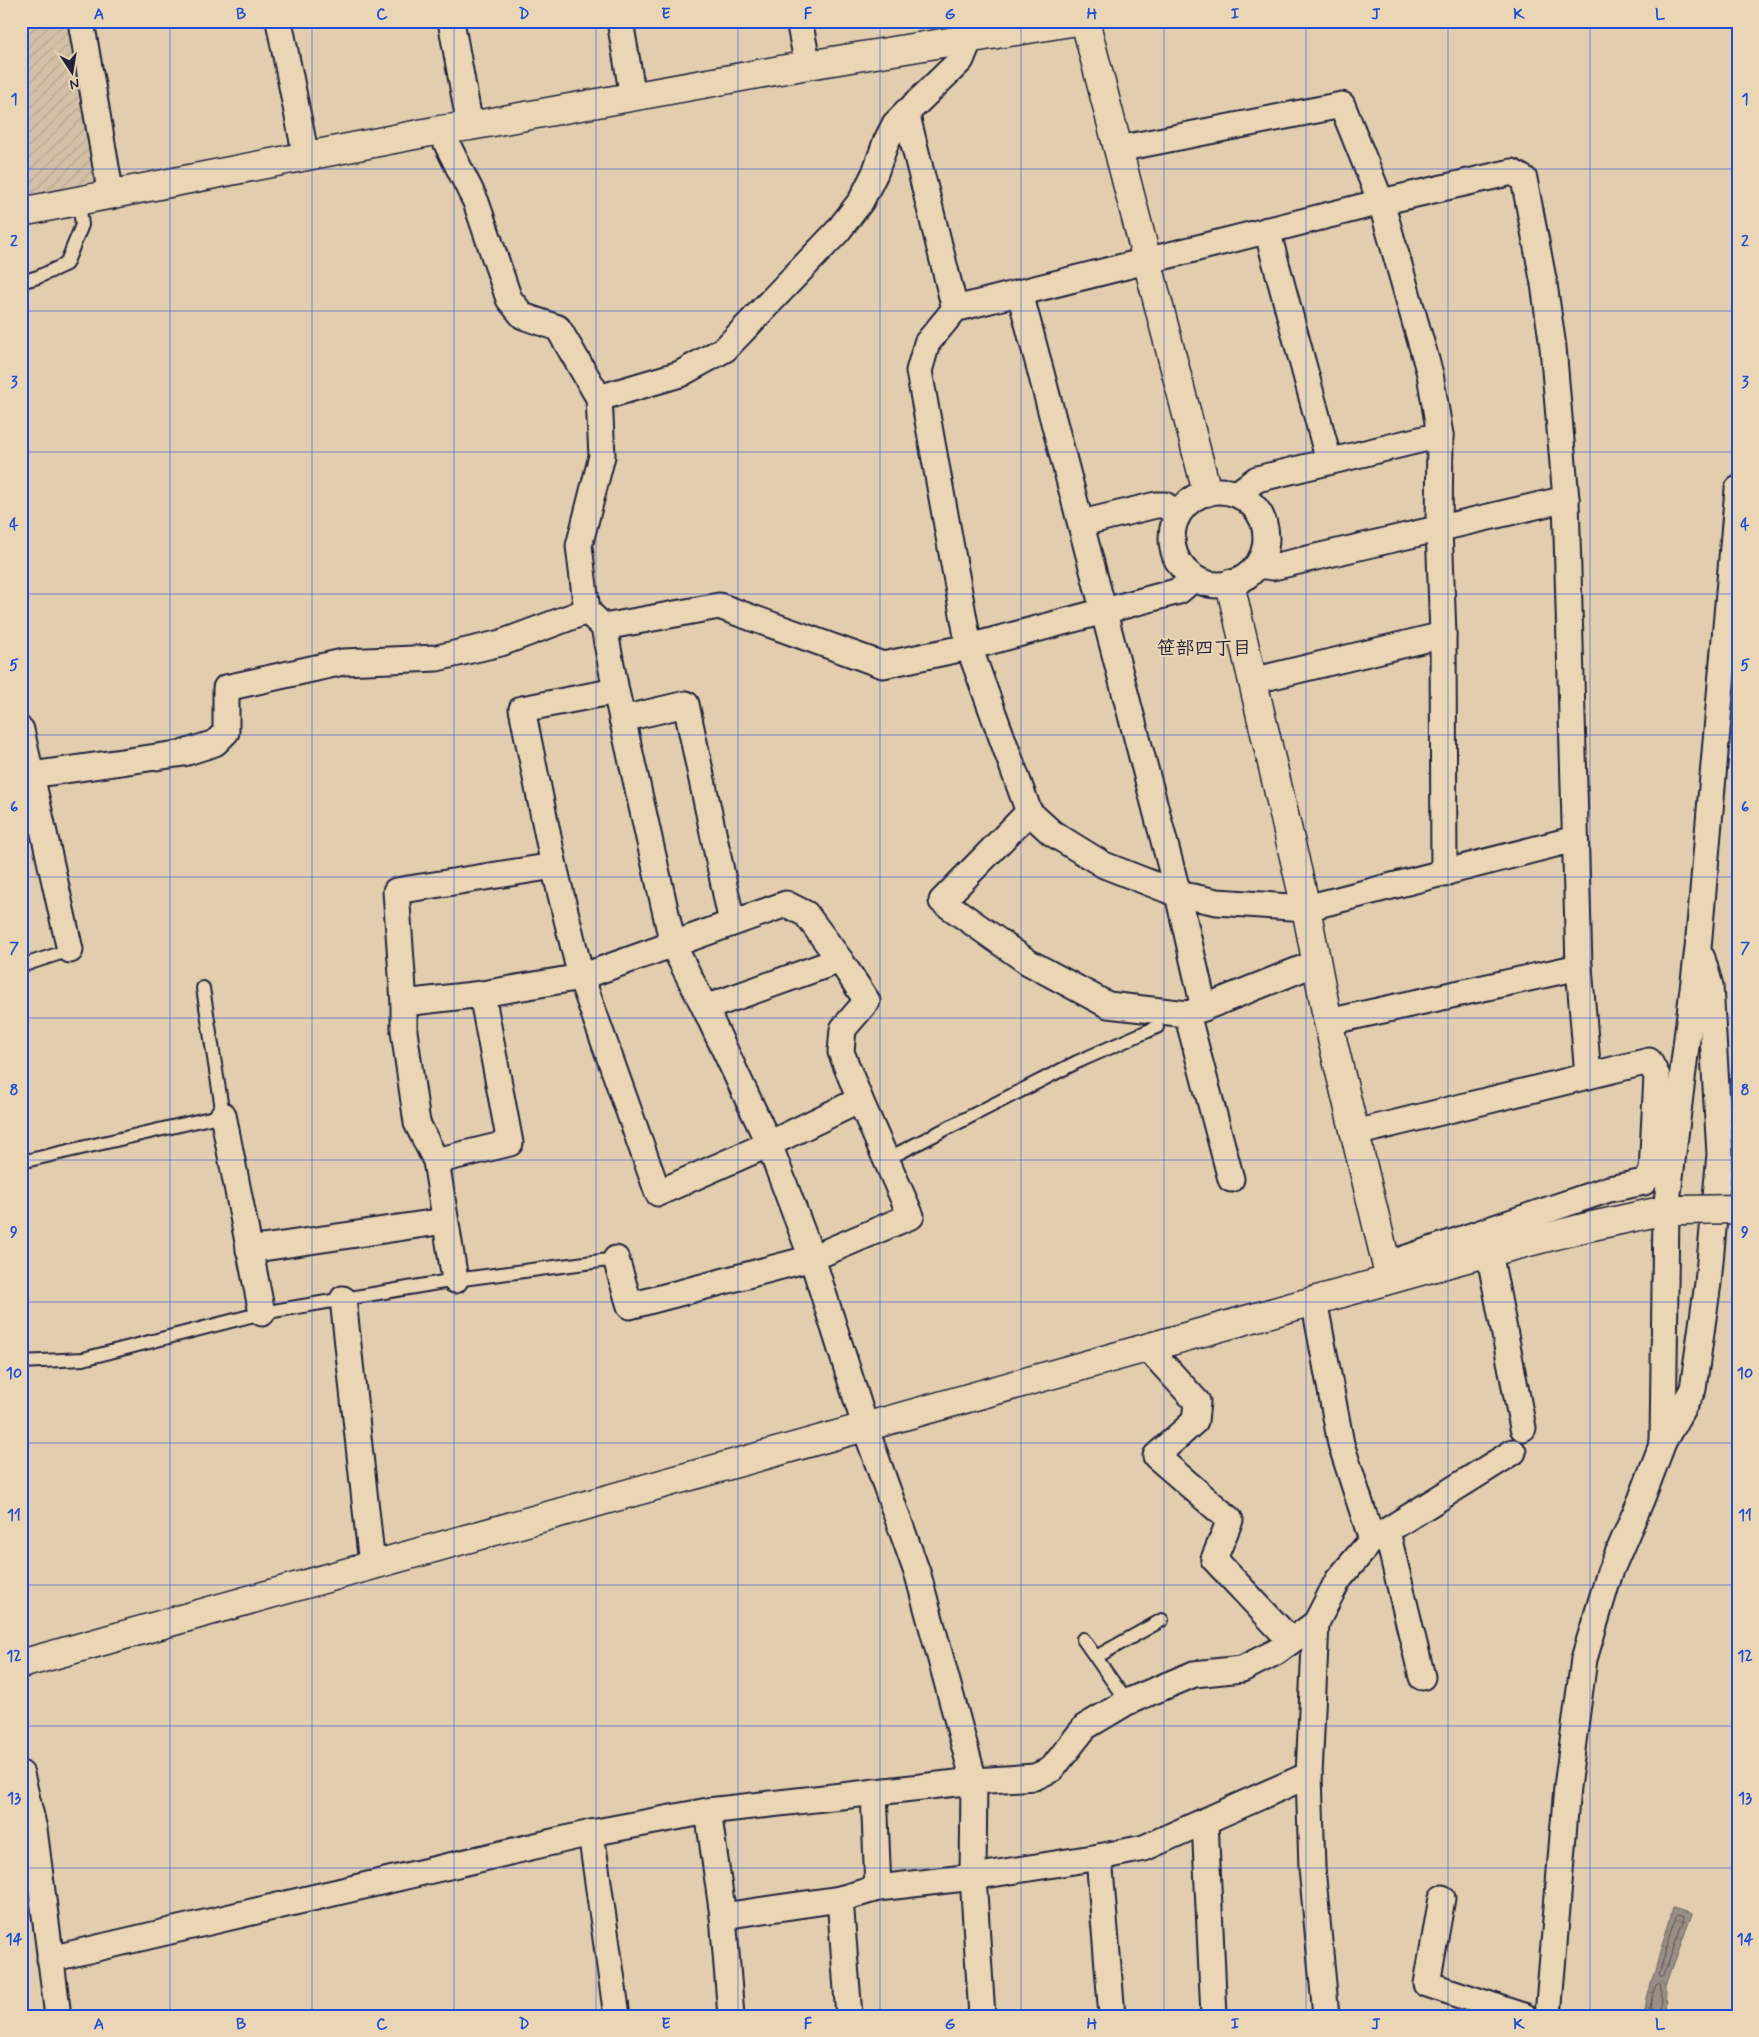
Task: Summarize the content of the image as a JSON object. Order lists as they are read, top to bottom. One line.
{"districts":["笹部四丁目"],"north":"bottom","grid":{"columns":["A","B","C","D","E","F","G","H","I","J","K","L"],"rows":["1","2","3","4","5","6","7","8","9","10","11","12","13","14"]}}
